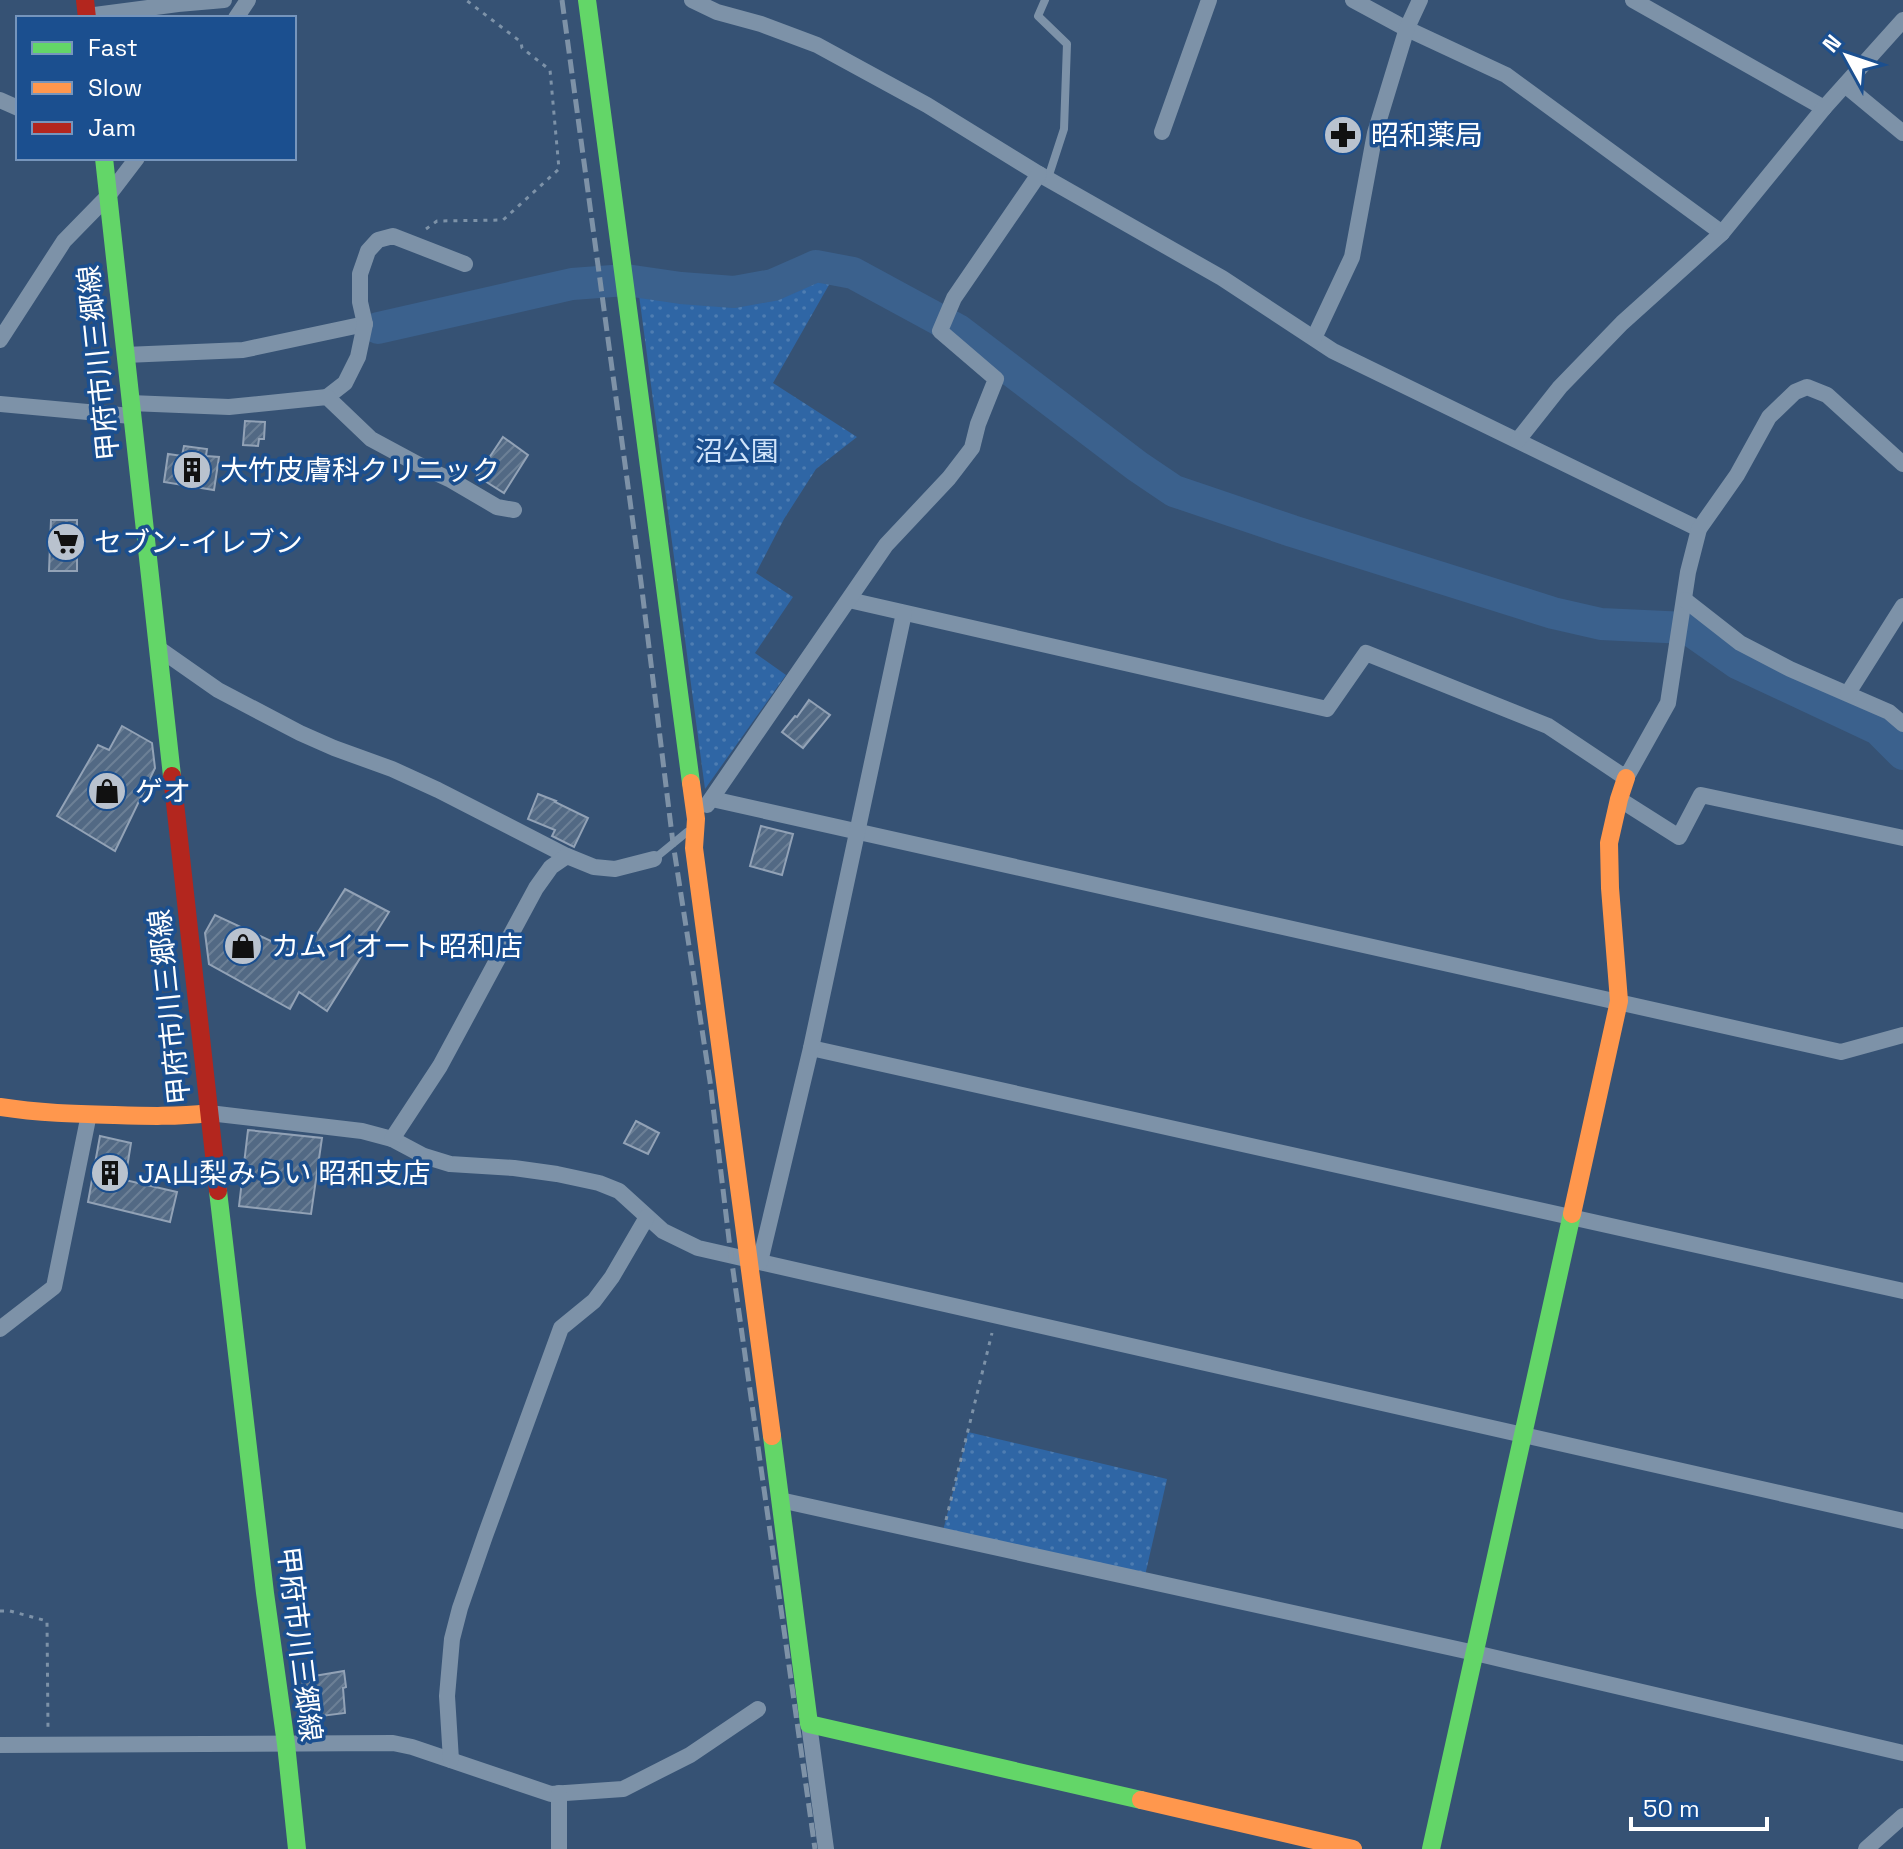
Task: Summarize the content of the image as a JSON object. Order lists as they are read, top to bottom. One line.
{"streets":{"street":["甲府市川三郷線"]},"parks":["沼公園"],"places":{"pharmacy":["昭和薬局"],"building":["大竹皮膚科クリニック","JA山梨みらい 昭和支店"],"supermarket":["セブン-イレブン"],"shop":["ゲオ","カムイオート昭和店"]},"legend":["Fast","Slow","Jam"],"scale_bar":"50 m","north":"top left"}
